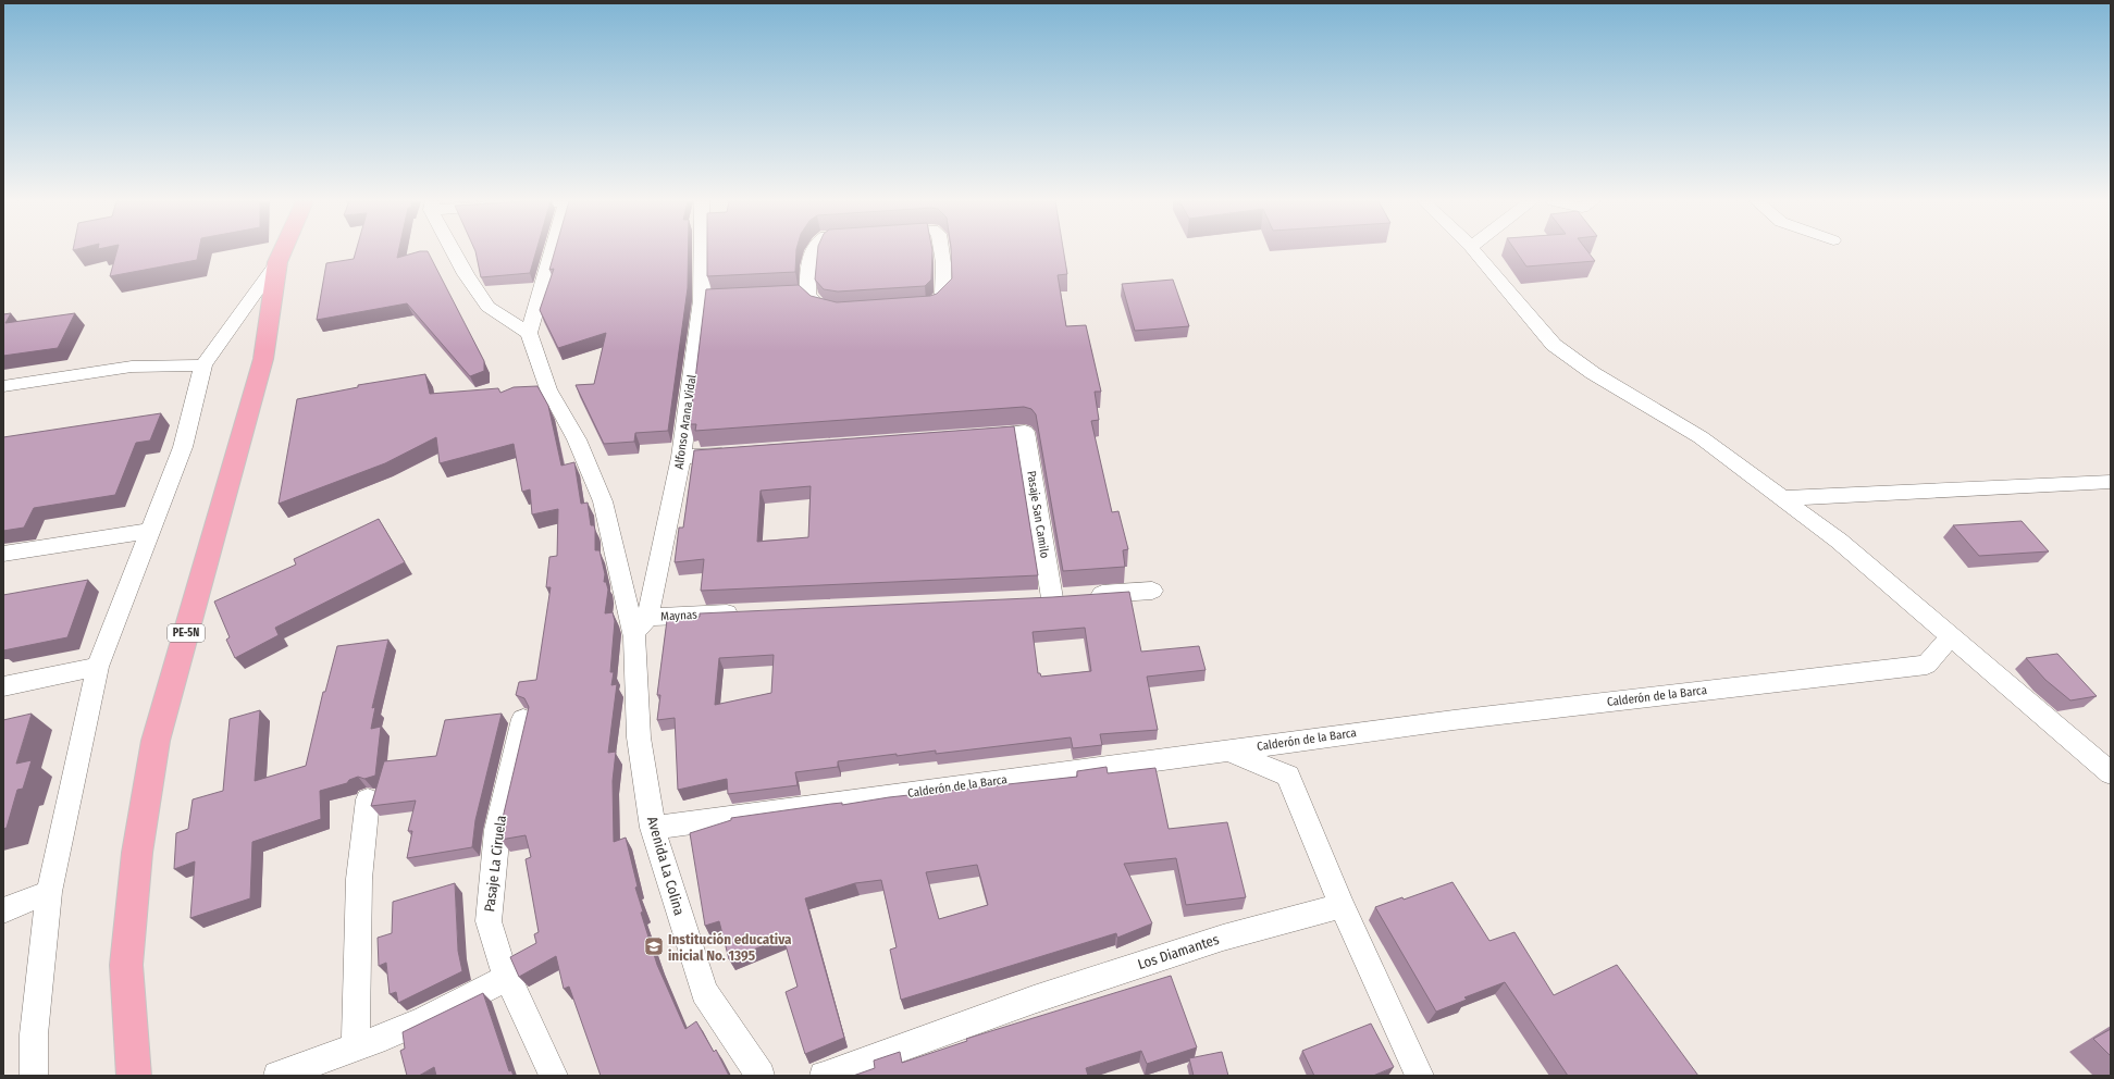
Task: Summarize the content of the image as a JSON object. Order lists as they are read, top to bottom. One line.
{"streets":{"highway":["PE-5N"],"street":["Alfonso Arana Vidal","Pasaje San Camilo","Maynas","Calderón de la Barca","Pasaje La Ciruela","Avenida La Colina","Los Diamantes"]},"crossings":[["Alfonso Arana Vidal","Maynas"],["Alfonso Arana Vidal","Avenida La Colina"],["Maynas","Avenida La Colina"],["Calderón de la Barca","Avenida La Colina"]],"places":{"school or university":["Institución educativa inicial No. 1395"]}}
